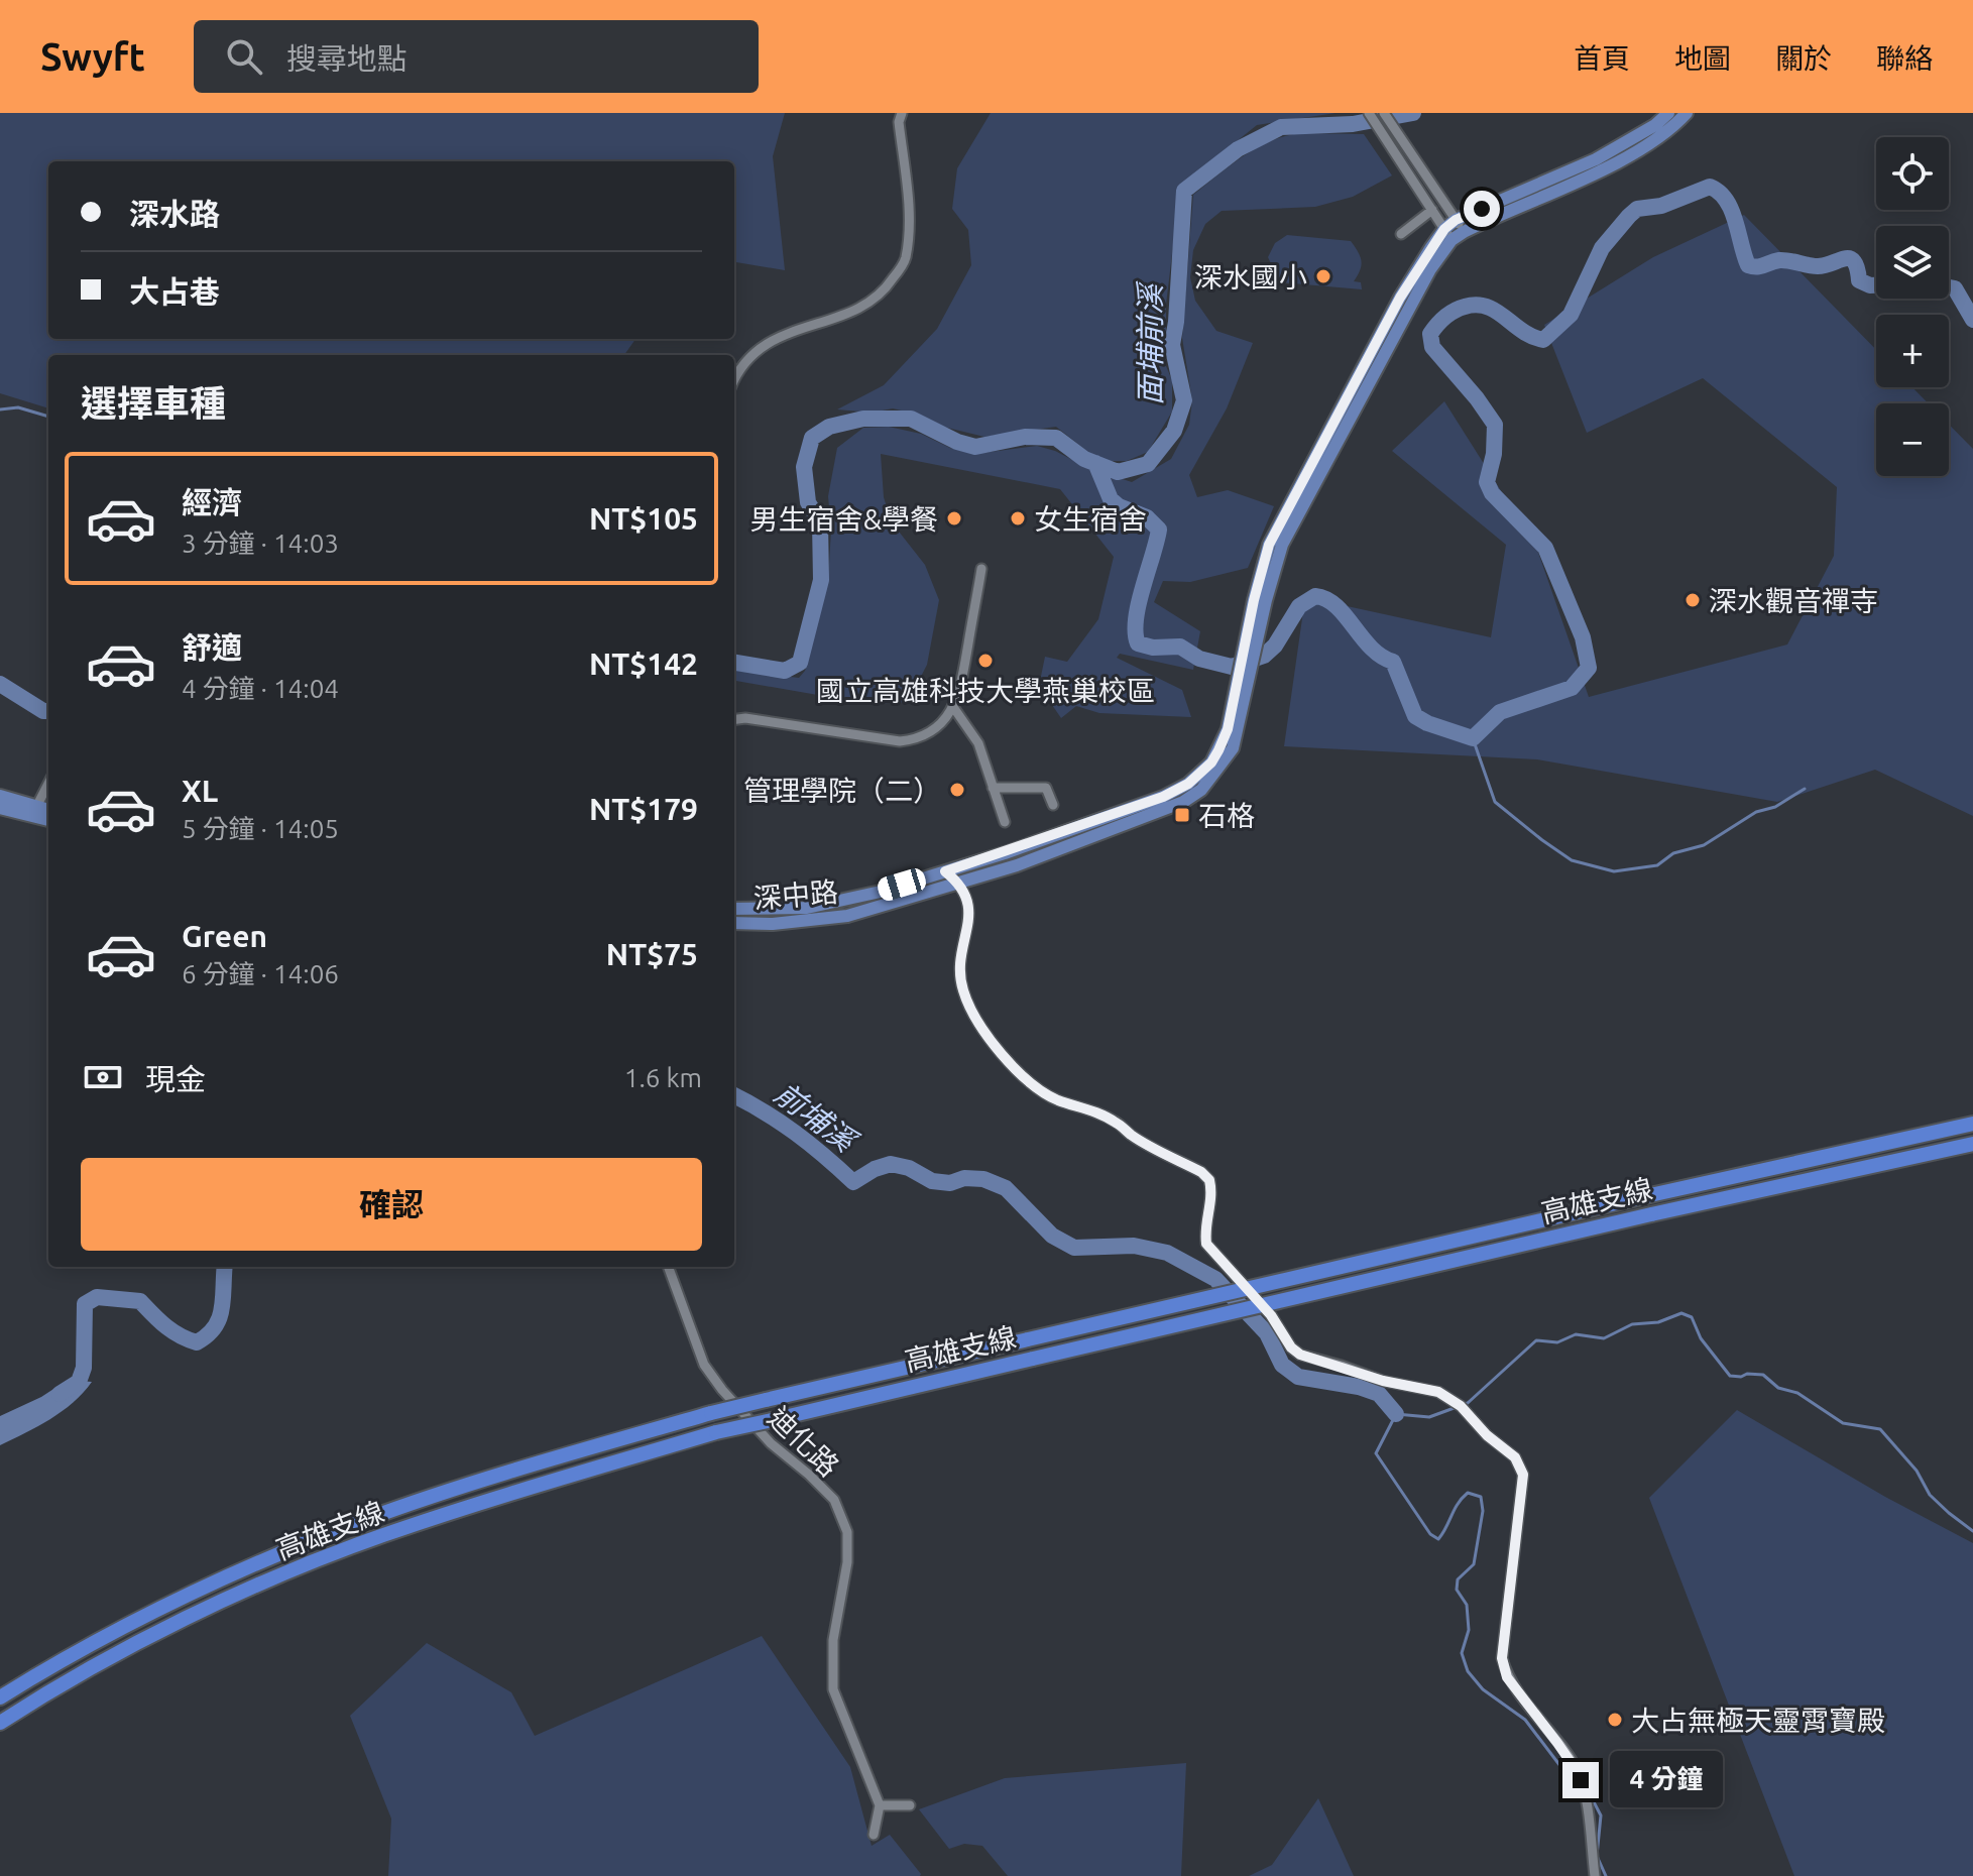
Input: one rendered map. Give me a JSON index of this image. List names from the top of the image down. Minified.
{"streets":{"highway":["高雄支線"],"main road":["深中路"],"street":["迪化路"]},"water":["面埔前溪","前埔溪"],"places":{"other":["深水國小","男生宿舍&學餐","女生宿舍","深水觀音禪寺","國立高雄科技大學燕巢校區","管理學院（二）","大占無極天靈霄寶殿"],"transit":["石格"]},"page":{"header":"Swyft","search":"搜尋地點","nav":["首頁","地圖","關於","聯絡"],"map_buttons":["+","−"],"banner":["深水路","大占巷"],"heading":"選擇車種","list":[{"name":"經濟","note":"3 分鐘 · 14:03","value":"NT$105"},{"name":"舒適","note":"4 分鐘 · 14:04","value":"NT$142"},{"name":"XL","note":"5 分鐘 · 14:05","value":"NT$179"},{"name":"Green","note":"6 分鐘 · 14:06","value":"NT$75"}],"pay":["現金","1.6 km"],"buttons":"確認","bubble":"4 分鐘"}}
